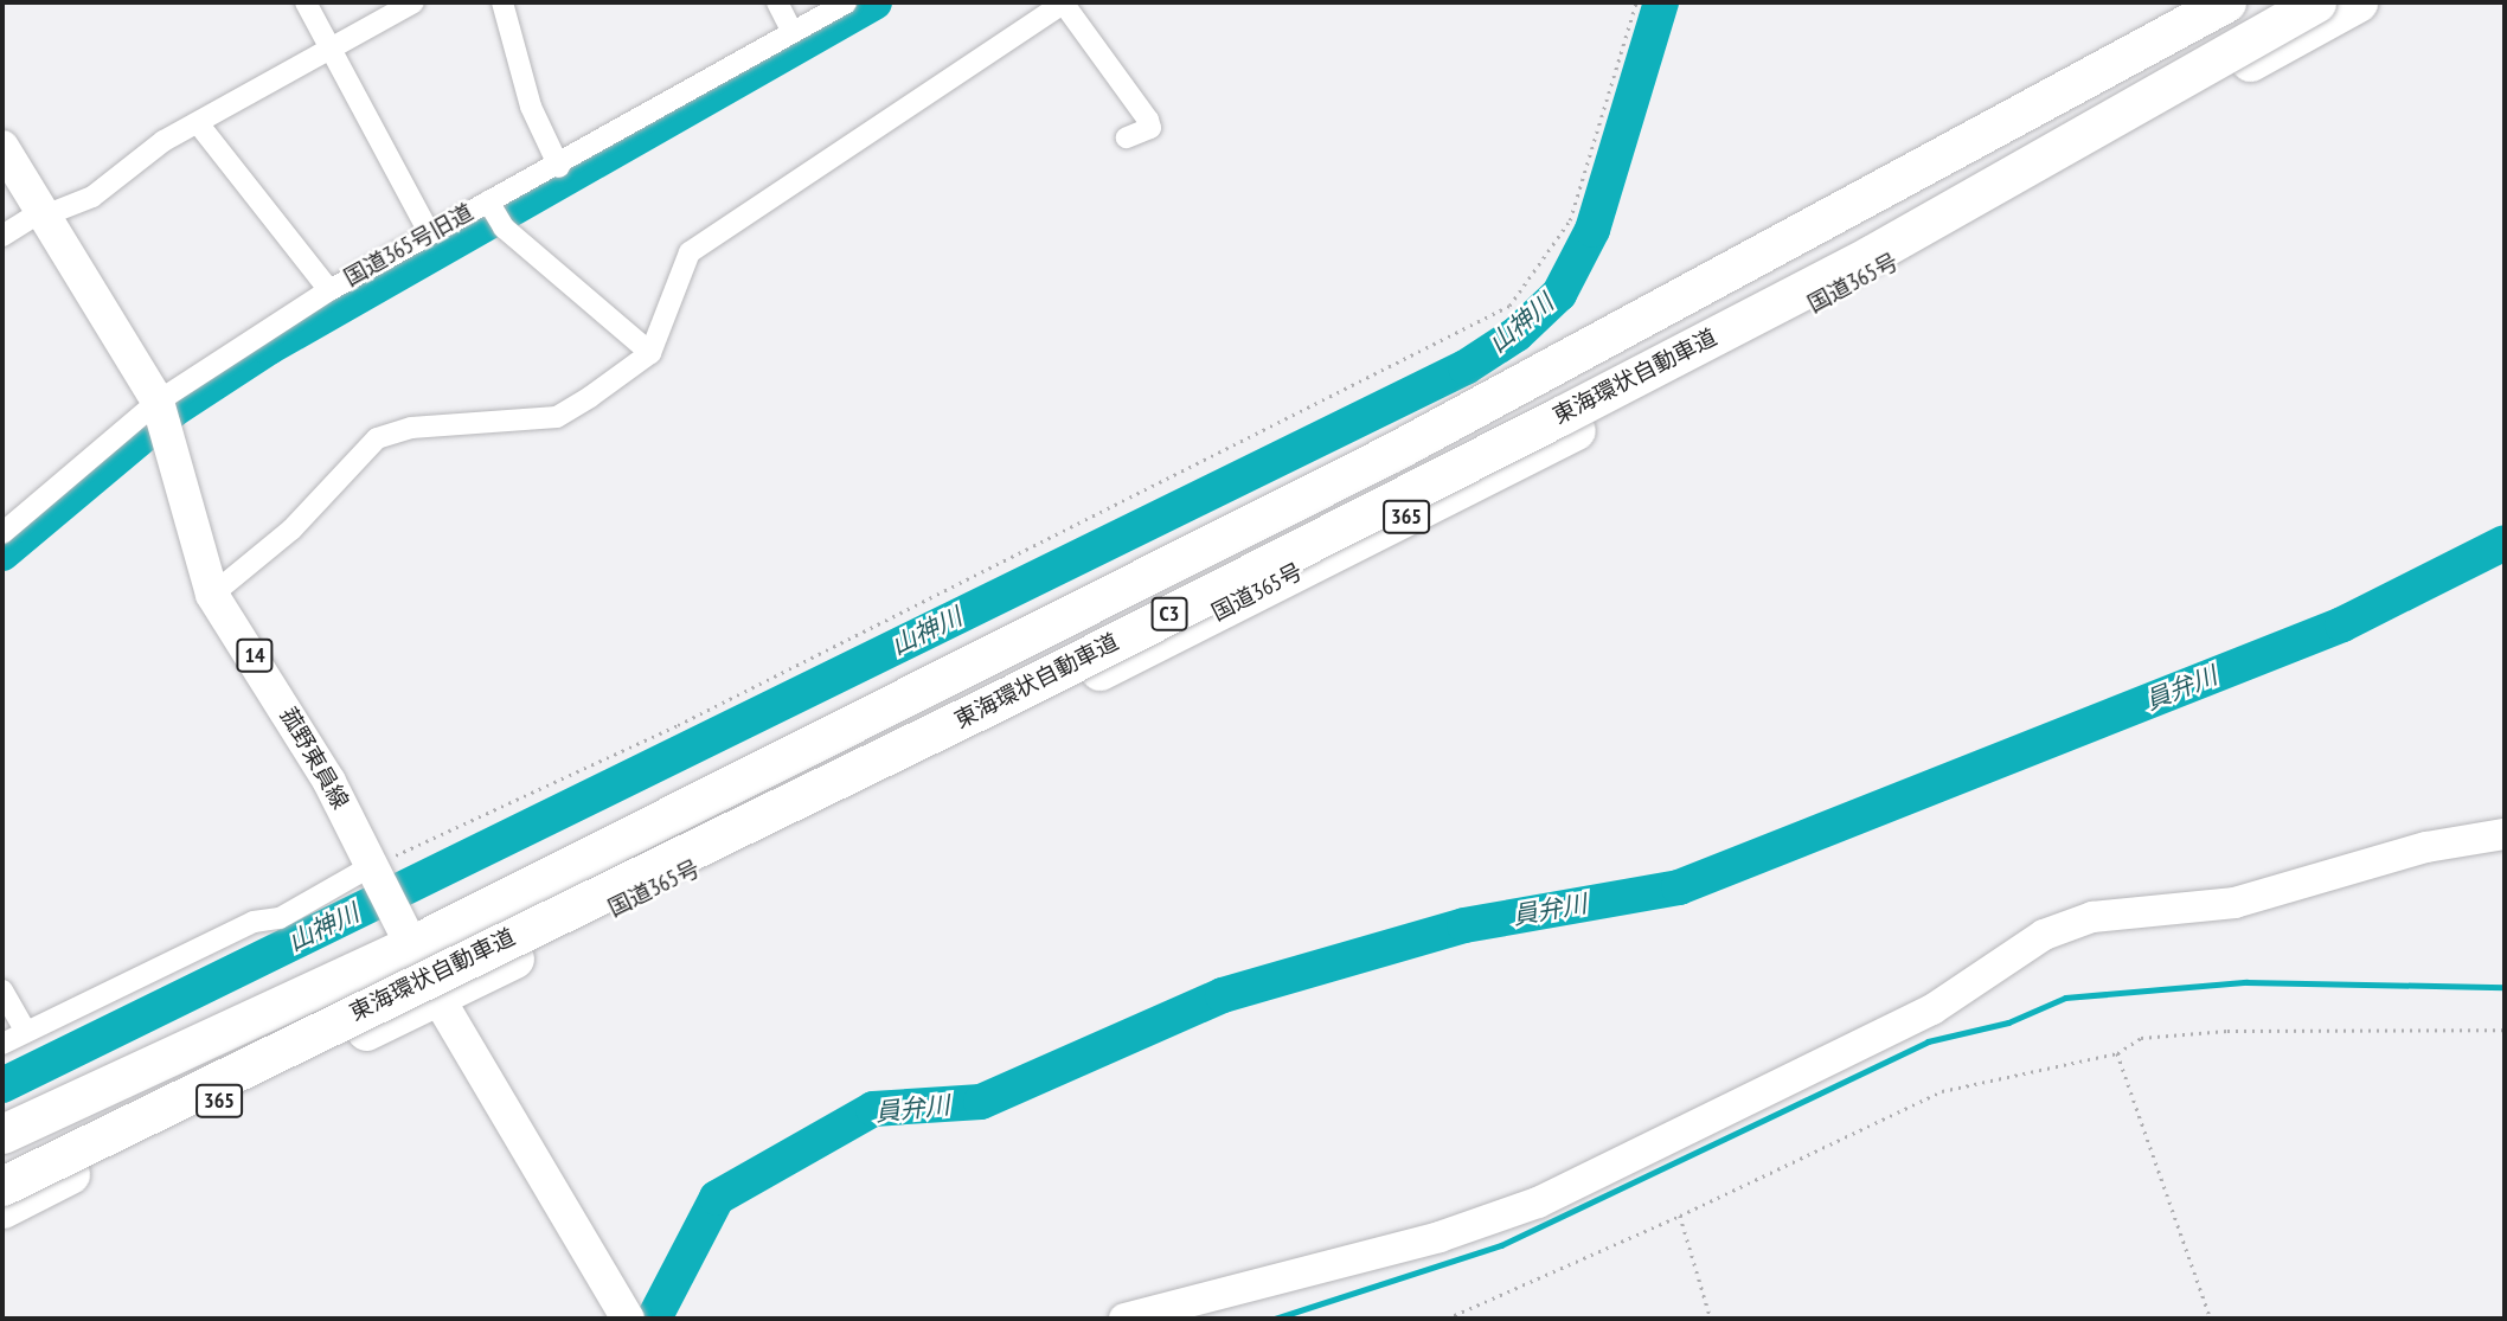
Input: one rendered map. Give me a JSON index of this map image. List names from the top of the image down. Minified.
{"streets":{"highway":["国道365号","東海環状自動車道","365","C3"],"main road":["14","菰野東員線"],"street":["国道365号旧道"]},"crossings":[["国道365号旧道","菰野東員線"],["国道365号","菰野東員線"],["365","菰野東員線"]],"water":["山神川","員弁川"]}
